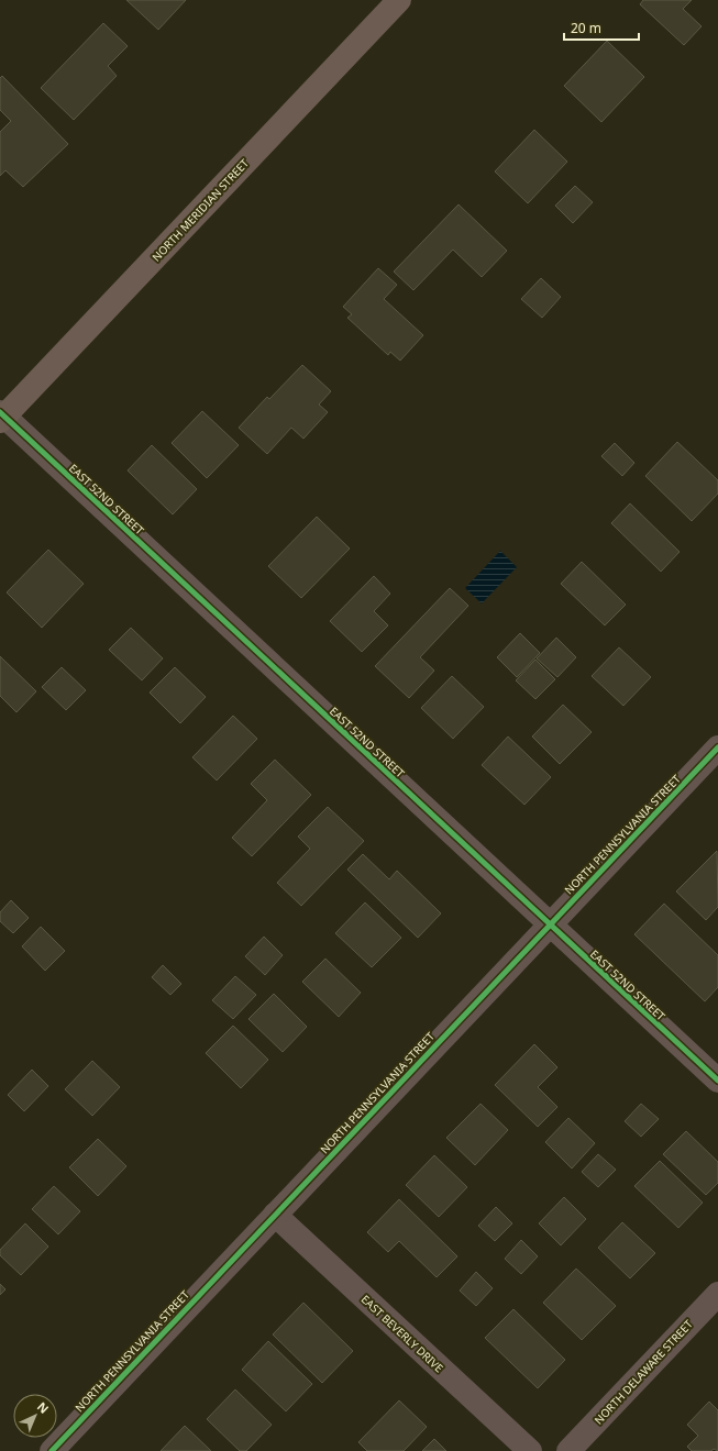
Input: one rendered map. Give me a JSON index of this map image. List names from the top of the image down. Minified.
{"streets":{"main road":["NORTH MERIDIAN STREET"],"street":["EAST 52ND STREET","NORTH PENNSYLVANIA STREET","EAST BEVERLY DRIVE","NORTH DELAWARE STREET"]},"crossings":[["NORTH MERIDIAN STREET","EAST 52ND STREET"],["EAST 52ND STREET","NORTH PENNSYLVANIA STREET"],["NORTH PENNSYLVANIA STREET","EAST BEVERLY DRIVE"]],"scale_bar":"20 m","north":"top right"}
